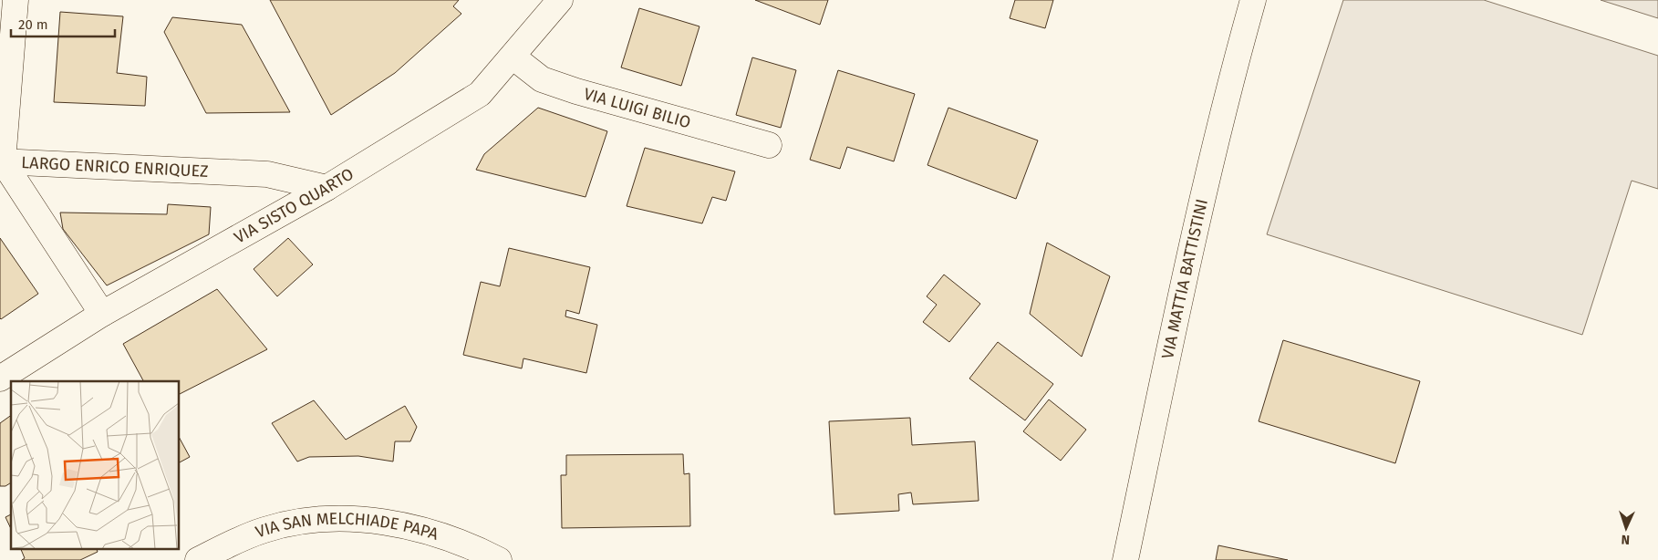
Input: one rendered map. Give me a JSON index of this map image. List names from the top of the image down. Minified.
{"streets":{"street":["VIA LUIGI BILIO","LARGO ENRICO ENRIQUEZ","VIA SISTO QUARTO","VIA MATTIA BATTISTINI","VIA SAN MELCHIADE PAPA"]},"crossings":[["VIA LUIGI BILIO","VIA SISTO QUARTO"],["LARGO ENRICO ENRIQUEZ","VIA SISTO QUARTO"]],"scale_bar":"20 m","north":"bottom"}
